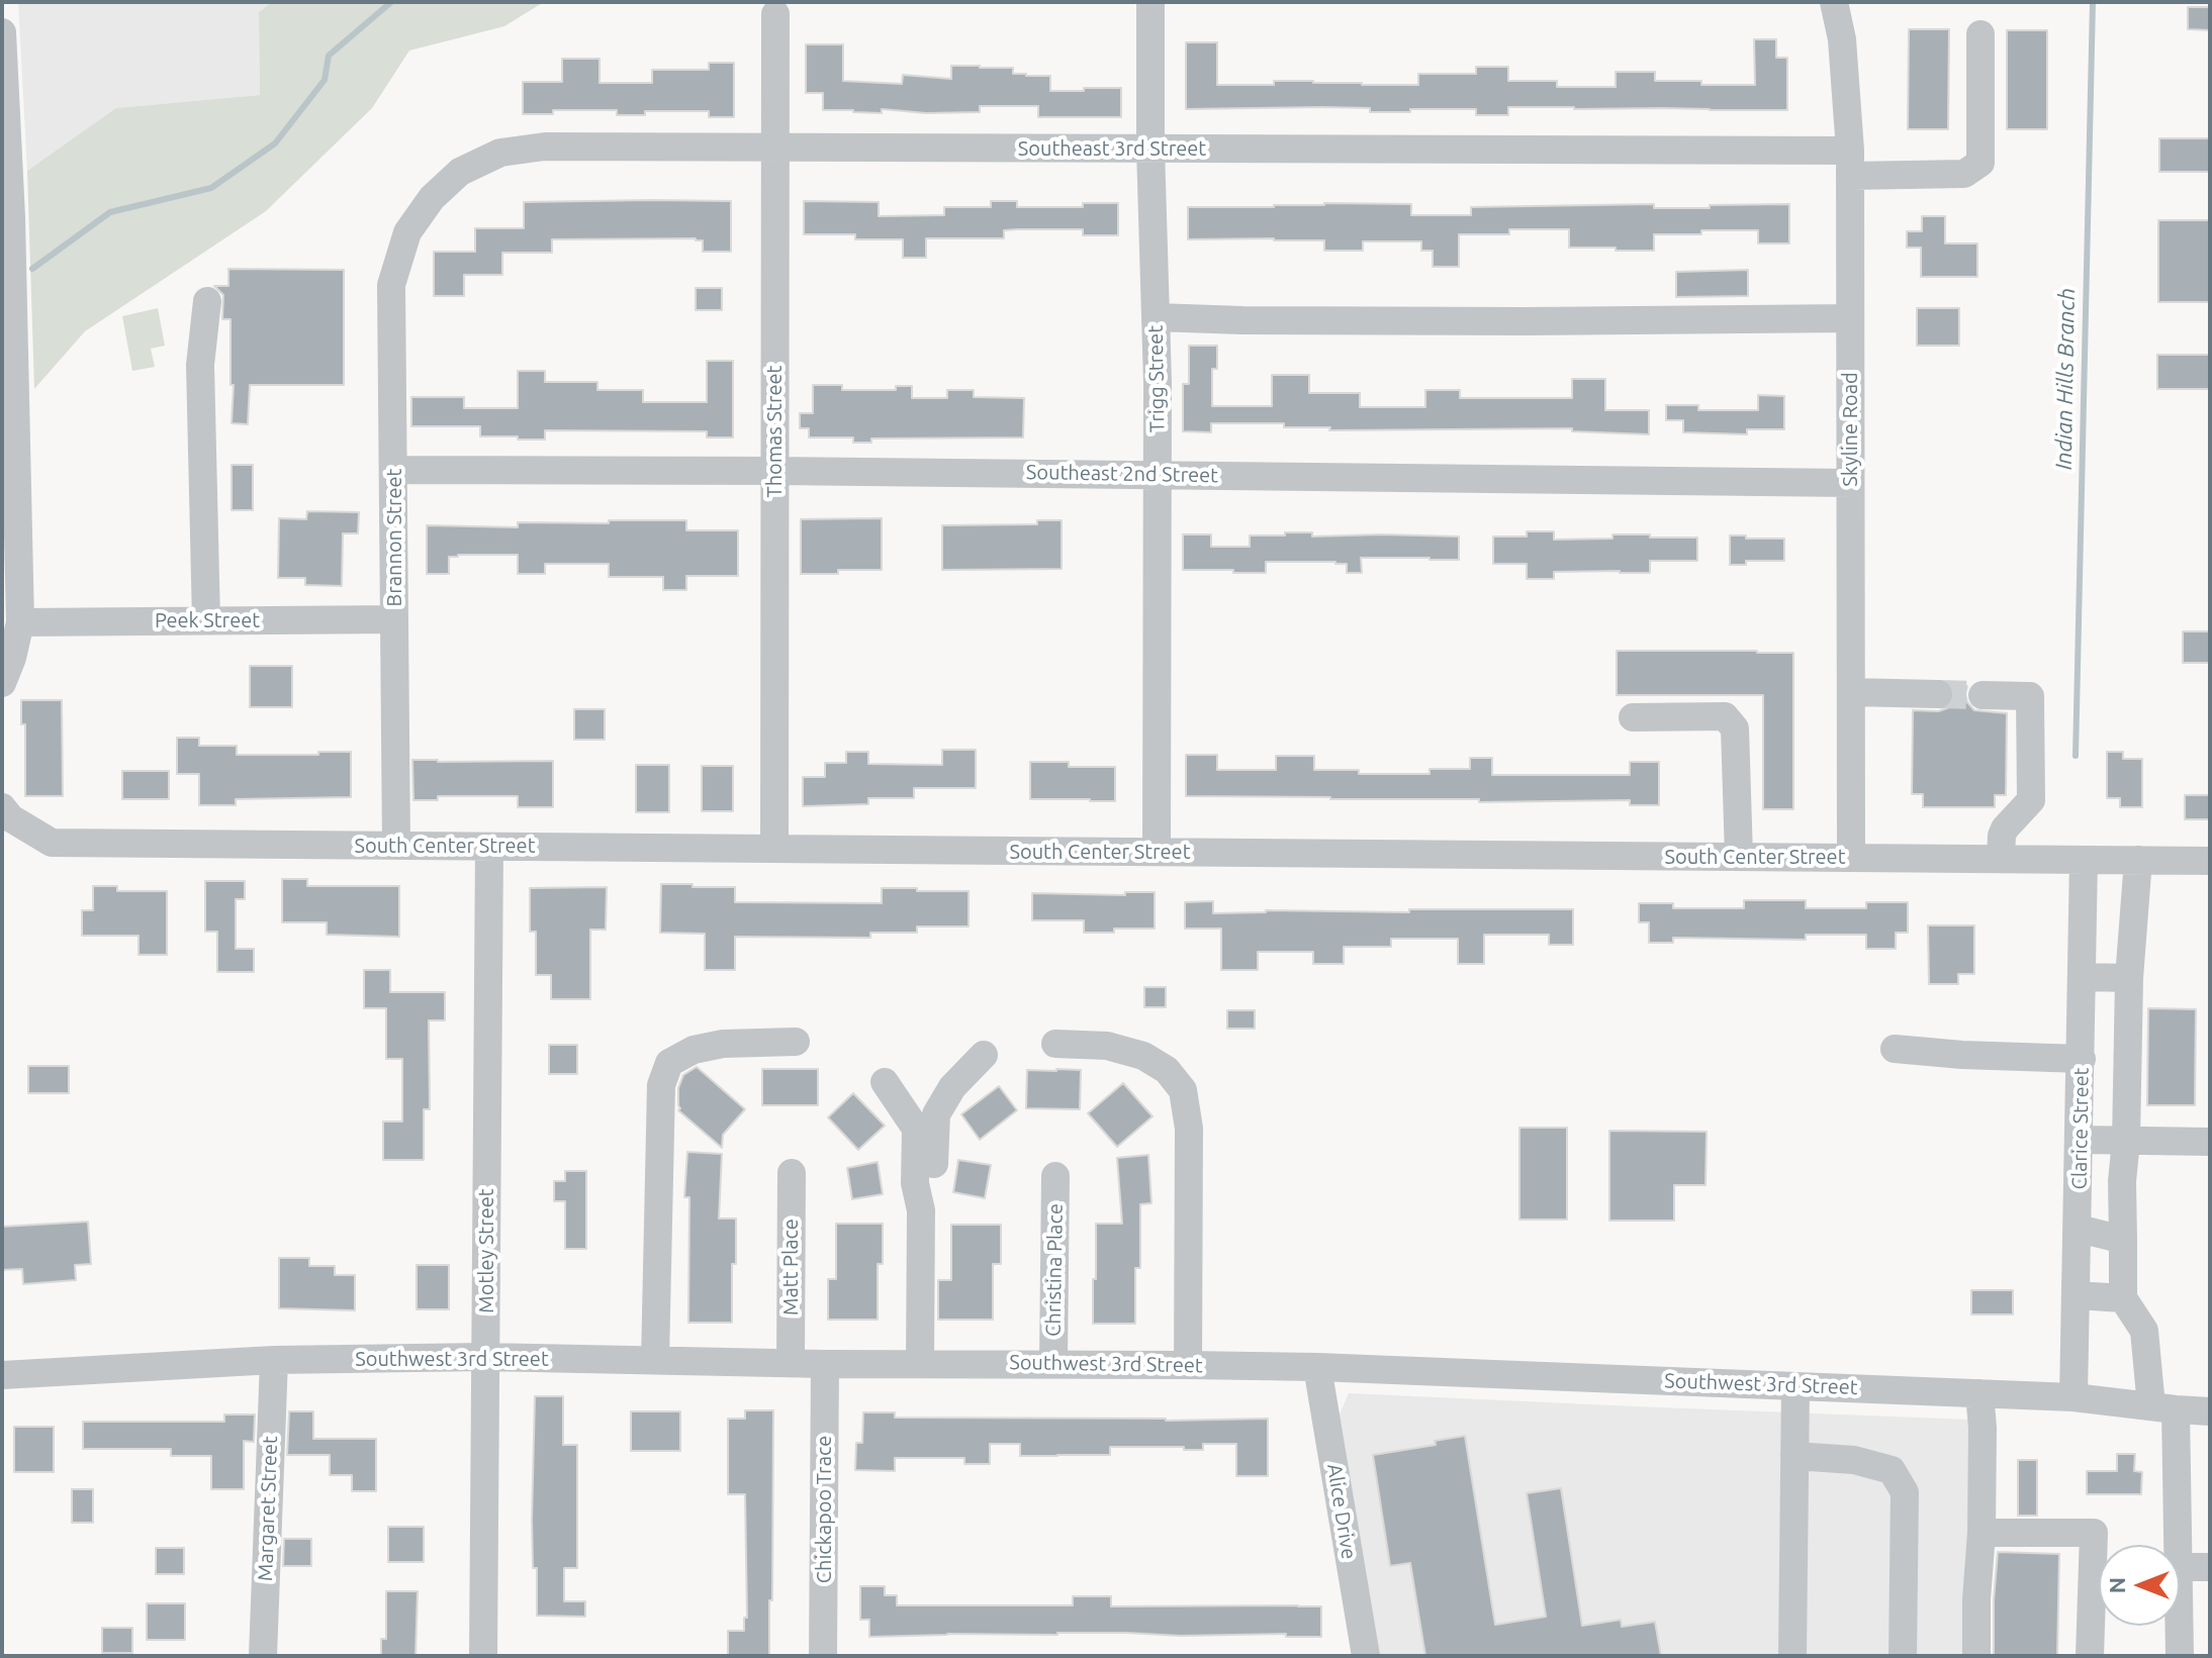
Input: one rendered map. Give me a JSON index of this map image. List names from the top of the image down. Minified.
{"streets":{"street":["Southeast 3rd Street","Trigg Street","Skyline Road","Thomas Street","Southeast 2nd Street","Brannon Street","Peek Street","South Center Street","Clarice Street","Motley Street","Matt Place","Christina Place","Southwest 3rd Street","Margaret Street","Chickapoo Trace","Alice Drive"]},"crossings":[["Southeast 3rd Street","Trigg Street"],["Southeast 3rd Street","Skyline Road"],["Southeast 3rd Street","Thomas Street"],["Southeast 3rd Street","Brannon Street"],["Trigg Street","Southeast 2nd Street"],["Trigg Street","South Center Street"],["Skyline Road","Southeast 2nd Street"],["Skyline Road","South Center Street"],["Thomas Street","Southeast 2nd Street"],["Thomas Street","South Center Street"],["Southeast 2nd Street","Brannon Street"],["Brannon Street","Peek Street"],["Brannon Street","South Center Street"],["South Center Street","Clarice Street"],["South Center Street","Motley Street"],["Clarice Street","Southwest 3rd Street"],["Motley Street","Southwest 3rd Street"],["Matt Place","Southwest 3rd Street"],["Christina Place","Southwest 3rd Street"],["Southwest 3rd Street","Margaret Street"],["Southwest 3rd Street","Chickapoo Trace"],["Southwest 3rd Street","Alice Drive"]],"water":["Indian Hills Branch"],"north":"left"}
